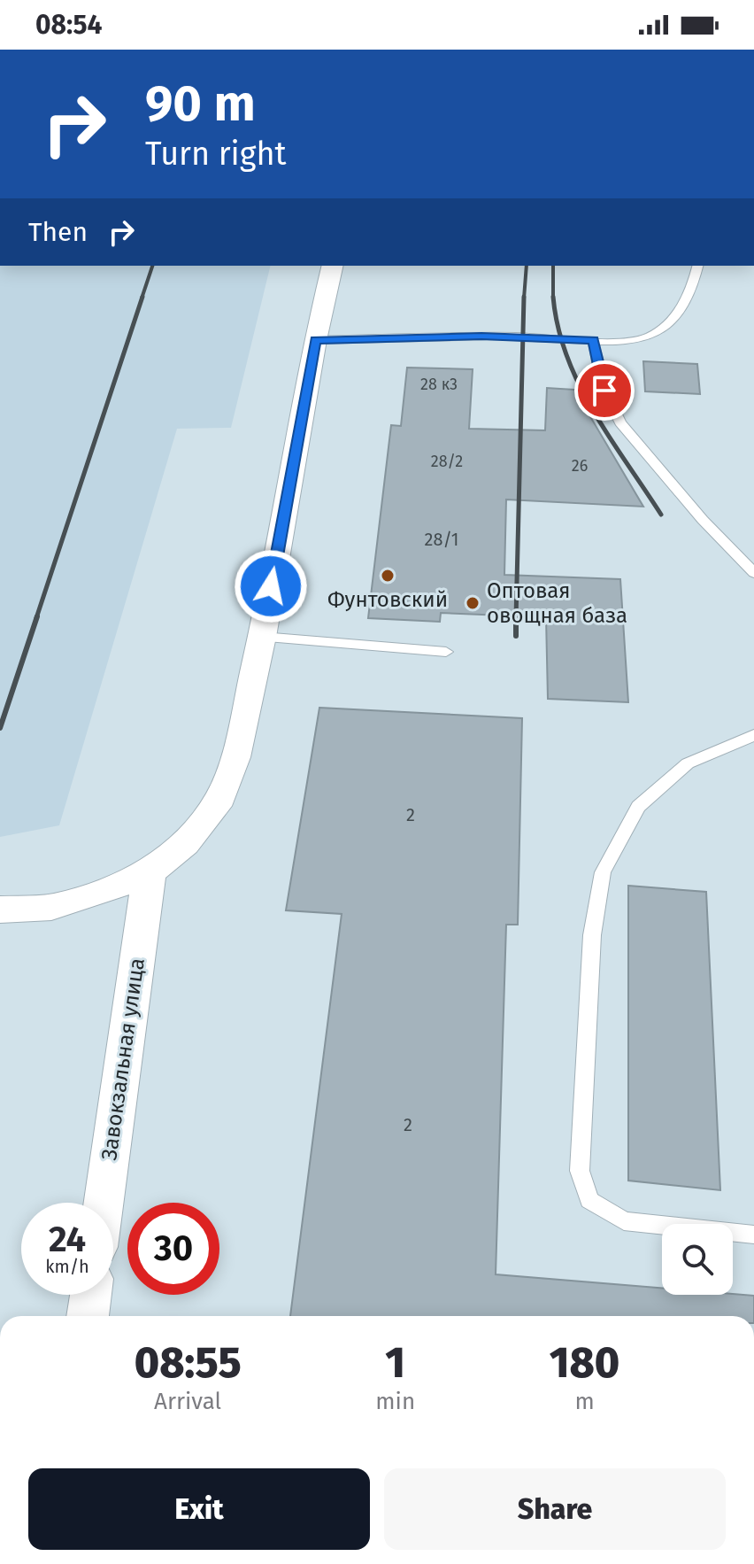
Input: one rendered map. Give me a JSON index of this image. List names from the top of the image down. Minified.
{"streets":{"street":["Завокзальная улица"]},"places":["Фунтовский","Оптовая овощная база"],"house_numbers":["28 к3","28/2","26","28/1","2","2"],"page":{"status":"08:54","turn":["90 m","Turn right"],"then":"Then","speed":"24 km/h","limit":"30","eta":["08:55","Arrival","1","min","180","m"],"buttons":["Exit","Share"]}}
